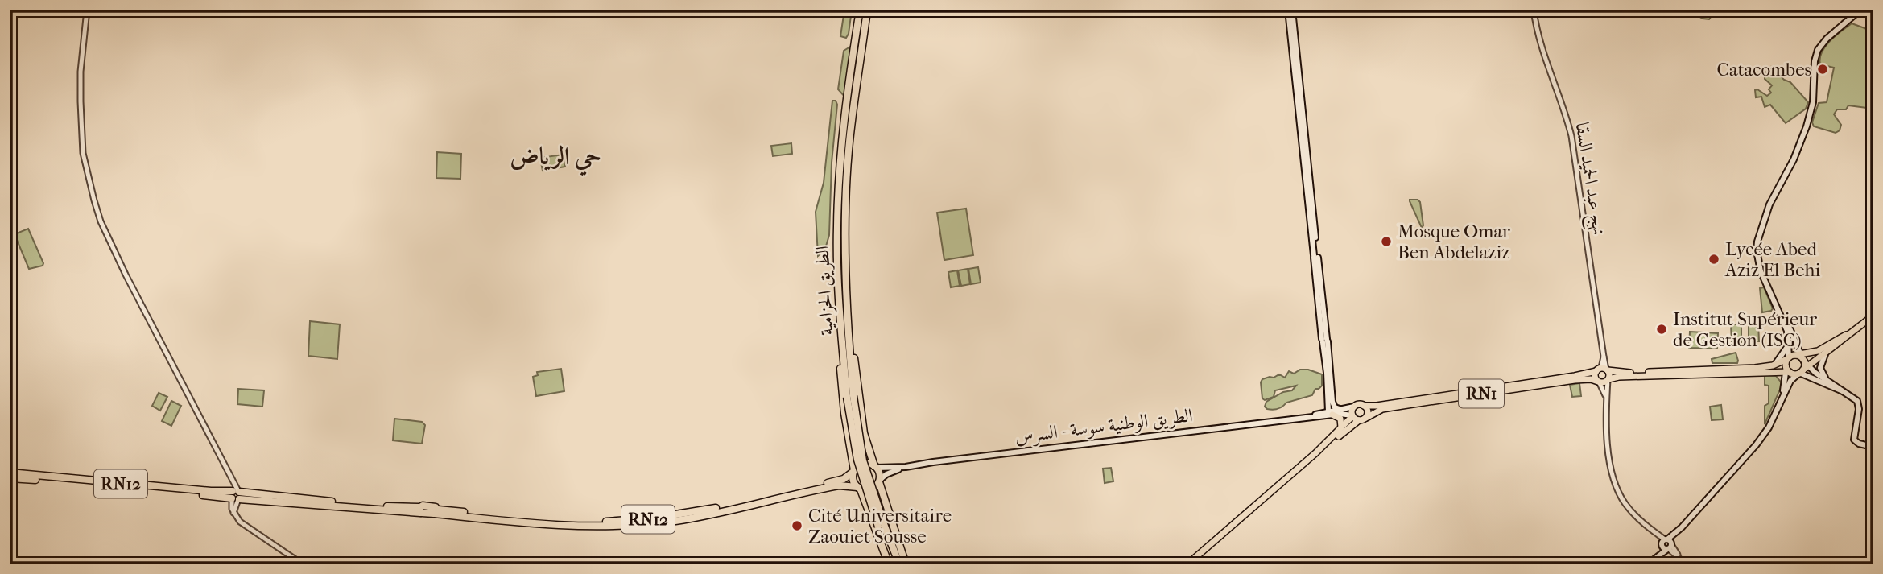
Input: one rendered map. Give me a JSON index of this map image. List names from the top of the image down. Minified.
{"streets":{"highway":["الطريق الحزامية","RN12"],"main road":["RN1","الطريق الوطنية سوسة - السرس"],"street":["نهج عبد الحميد السقا"]},"crossings":[["نهج عبد الحميد السقا","RN1"],["RN1","الطريق الوطنية سوسة - السرس"],["الطريق الوطنية سوسة - السرس","RN12"]],"districts":["حي الرياض"],"places":["Catacombes","Mosque Omar Ben Abdelaziz","Lycée Abed Aziz El Behi","Institut Supérieur de Gestion (ISG)","Cité Universitaire Zaouiet Sousse"]}
